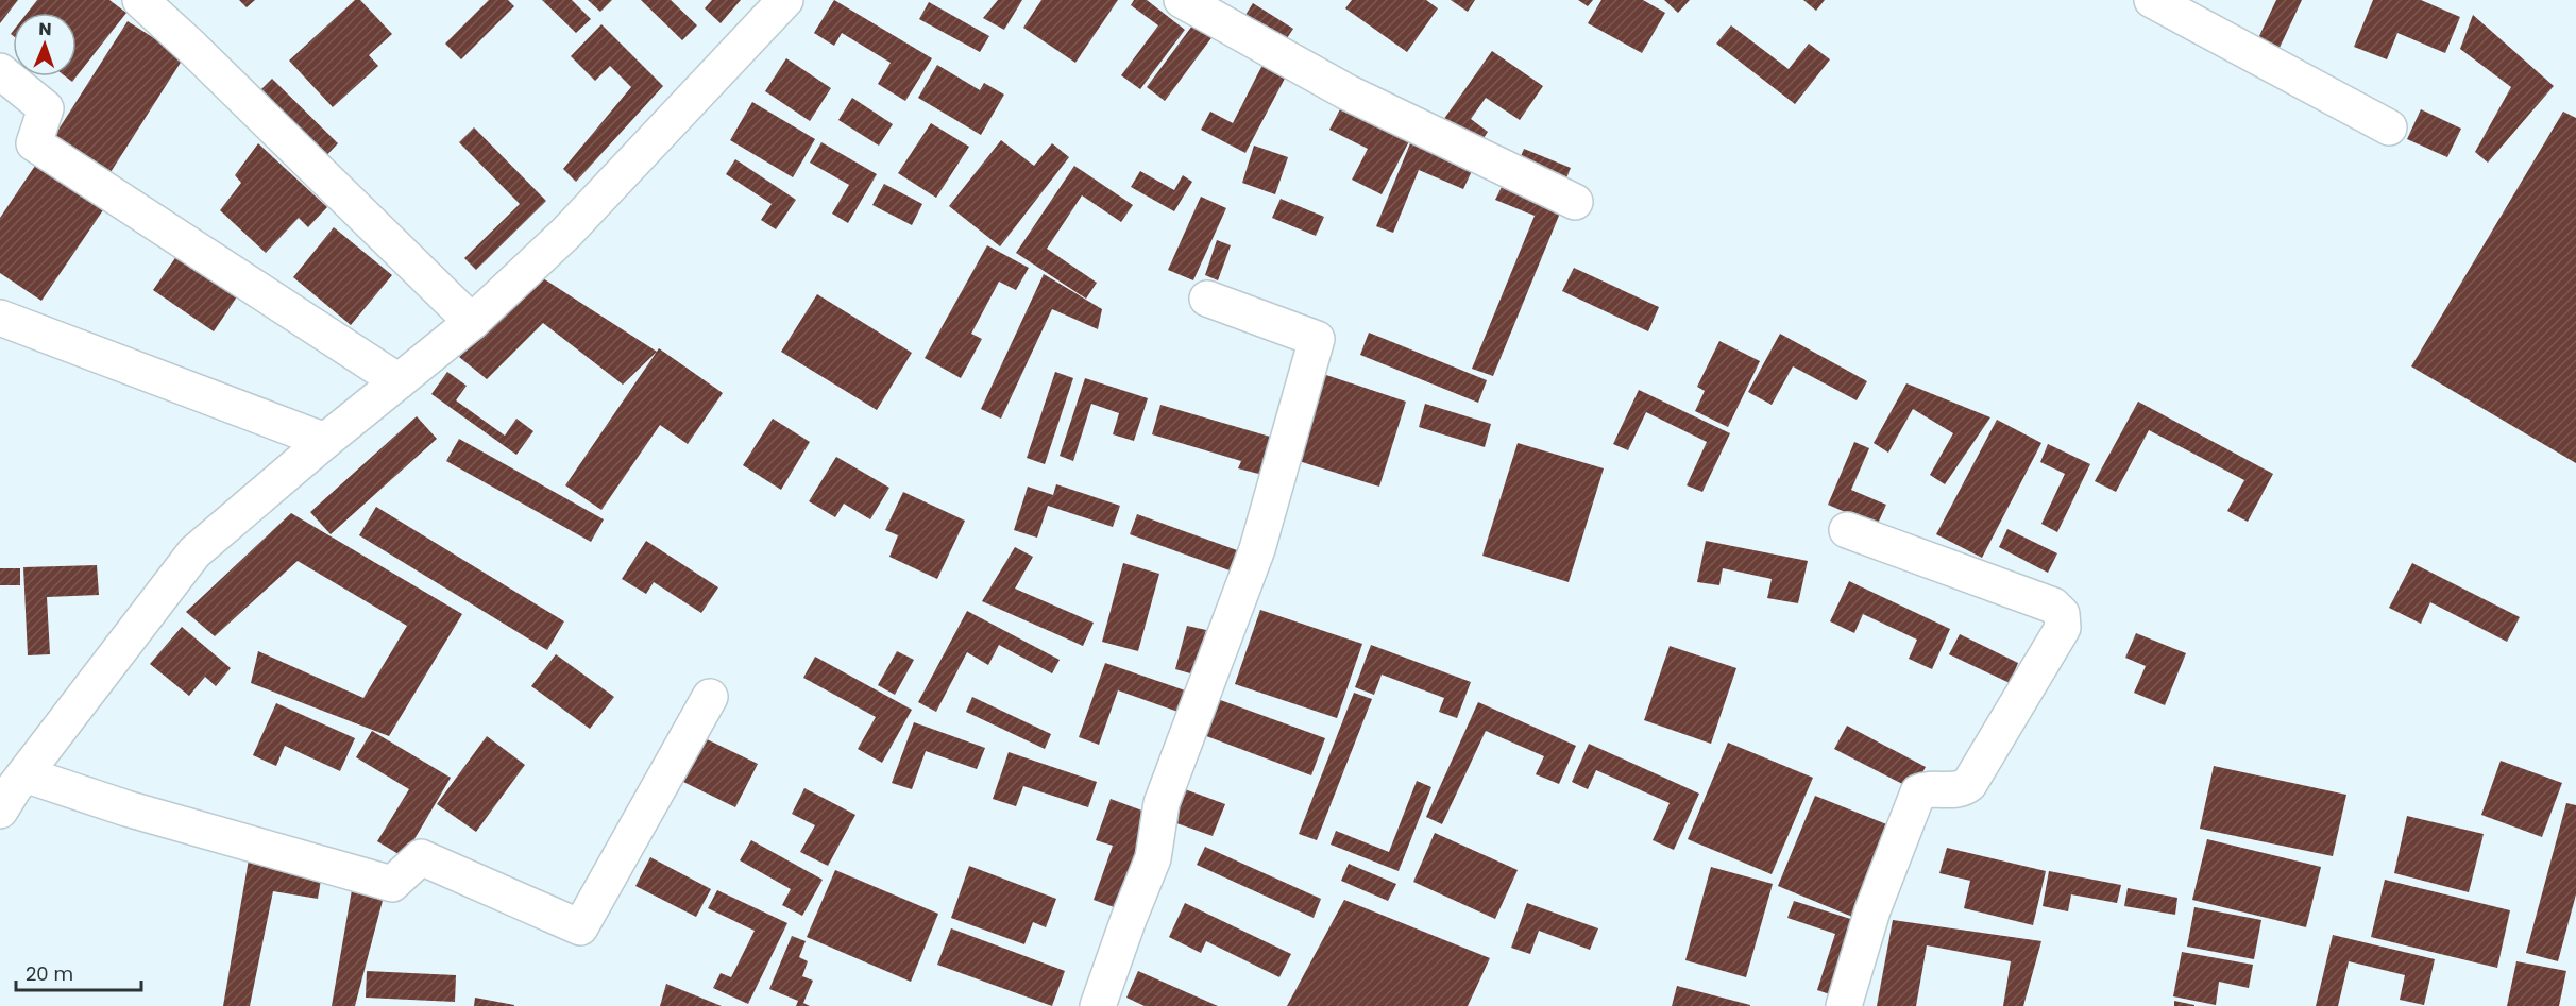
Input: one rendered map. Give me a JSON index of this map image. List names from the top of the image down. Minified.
{"scale_bar":"20 m","north":"top"}
